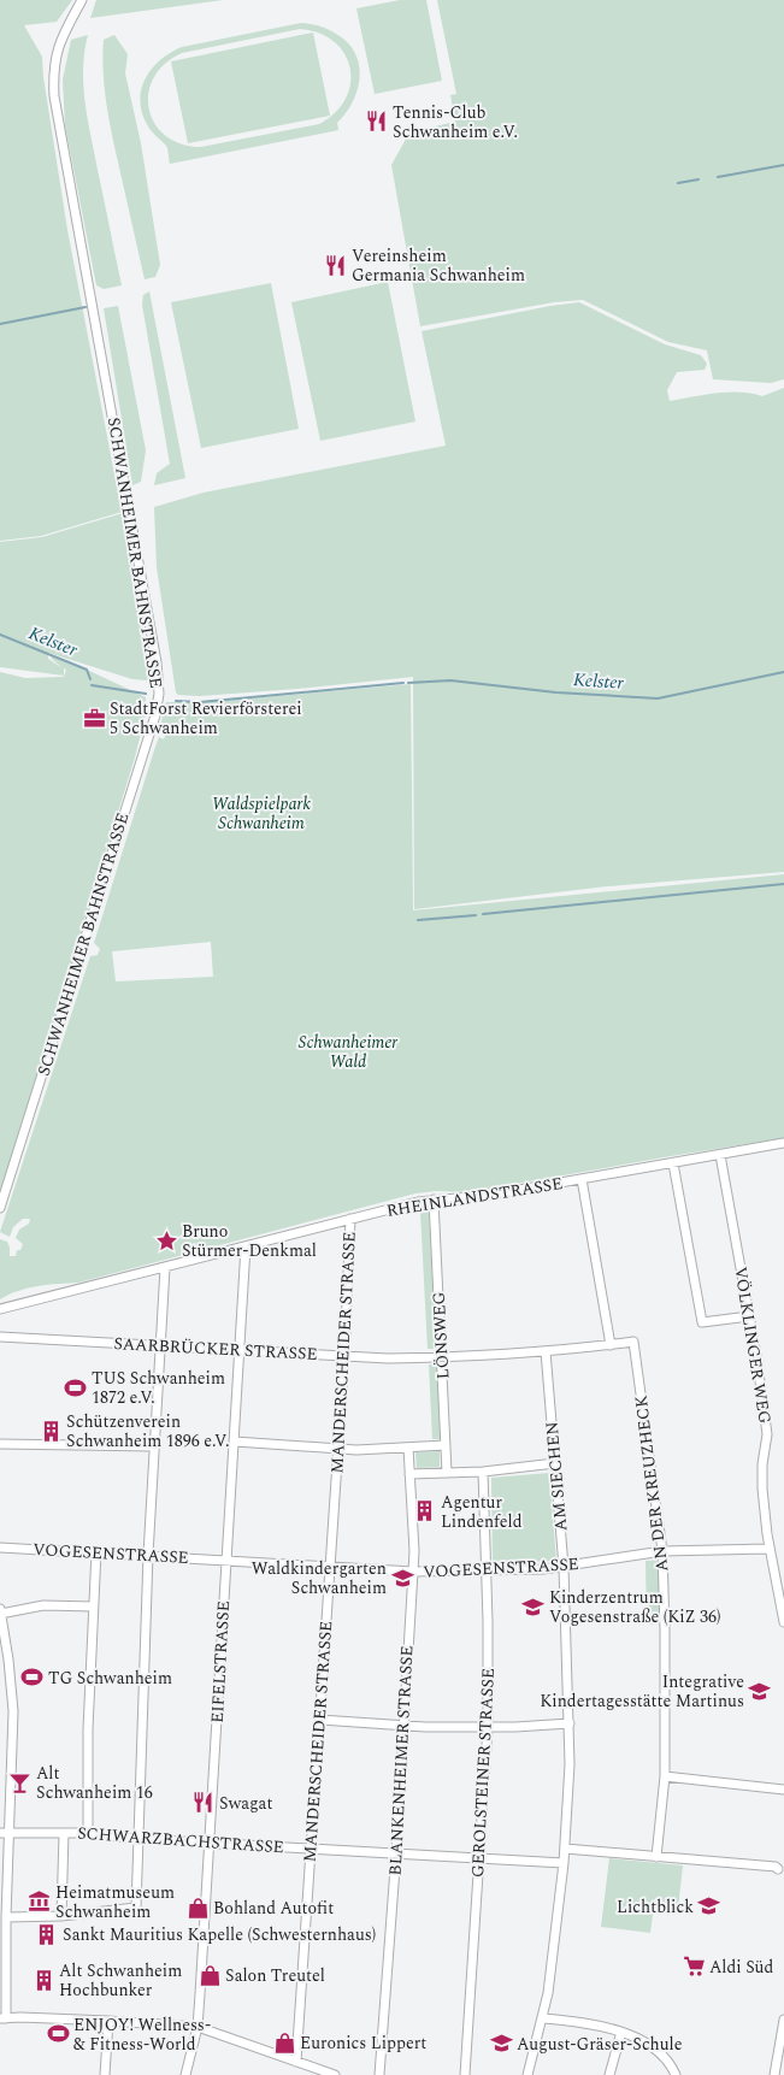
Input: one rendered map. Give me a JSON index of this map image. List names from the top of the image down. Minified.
{"streets":{"street":["SCHWANHEIMER BAHNSTRASSE","RHEINLANDSTRASSE","LÖNSWEG","VÖLKLINGER WEG","SAARBRÜCKER STRASSE","MANDERSCHEIDER STRASSE","AM SIECHEN","AN DER KREUZHECK","VOGESENSTRASSE","EIFELSTRASSE","BLANKENHEIMER STRASSE","GEROLSTEINER STRASSE","SCHWARZBACHSTRASSE"]},"crossings":[["RHEINLANDSTRASSE","LÖNSWEG"],["RHEINLANDSTRASSE","VÖLKLINGER WEG"],["RHEINLANDSTRASSE","MANDERSCHEIDER STRASSE"],["RHEINLANDSTRASSE","EIFELSTRASSE"],["LÖNSWEG","SAARBRÜCKER STRASSE"],["VÖLKLINGER WEG","VOGESENSTRASSE"],["SAARBRÜCKER STRASSE","MANDERSCHEIDER STRASSE"],["SAARBRÜCKER STRASSE","AM SIECHEN"],["SAARBRÜCKER STRASSE","AN DER KREUZHECK"],["SAARBRÜCKER STRASSE","EIFELSTRASSE"],["MANDERSCHEIDER STRASSE","VOGESENSTRASSE"],["MANDERSCHEIDER STRASSE","SCHWARZBACHSTRASSE"],["AM SIECHEN","VOGESENSTRASSE"],["AM SIECHEN","SCHWARZBACHSTRASSE"],["AN DER KREUZHECK","VOGESENSTRASSE"],["VOGESENSTRASSE","EIFELSTRASSE"],["VOGESENSTRASSE","BLANKENHEIMER STRASSE"],["VOGESENSTRASSE","GEROLSTEINER STRASSE"],["EIFELSTRASSE","SCHWARZBACHSTRASSE"],["BLANKENHEIMER STRASSE","SCHWARZBACHSTRASSE"],["GEROLSTEINER STRASSE","SCHWARZBACHSTRASSE"]],"water":["Kelster"],"parks":["Waldspielpark Schwanheim","Schwanheimer Wald"],"places":{"restaurant":["Tennis-Club Schwanheim e.V.","Vereinsheim Germania Schwanheim","Swagat"],"office":["StadtForst Revierförsterei 5 Schwanheim"],"place":["Bruno Stürmer-Denkmal"],"sports":["TUS Schwanheim 1872 e.V.","TG Schwanheim","ENJOY! Wellness- & Fitness-World"],"building":["Schützenverein Schwanheim 1896 e.V.","Agentur Lindenfeld","Sankt Mauritius Kapelle (Schwesternhaus)","Alt Schwanheim Hochbunker"],"school or university":["Waldkindergarten Schwanheim","Kinderzentrum Vogesenstraße (KiZ 36)","Integrative Kindertagesstätte Martinus","Lichtblick","August-Gräser-Schule"],"bar":["Alt Schwanheim 16"],"museum":["Heimatmuseum Schwanheim"],"shop":["Bohland Autofit","Salon Treutel","Euronics Lippert"],"supermarket":["Aldi Süd"]}}
